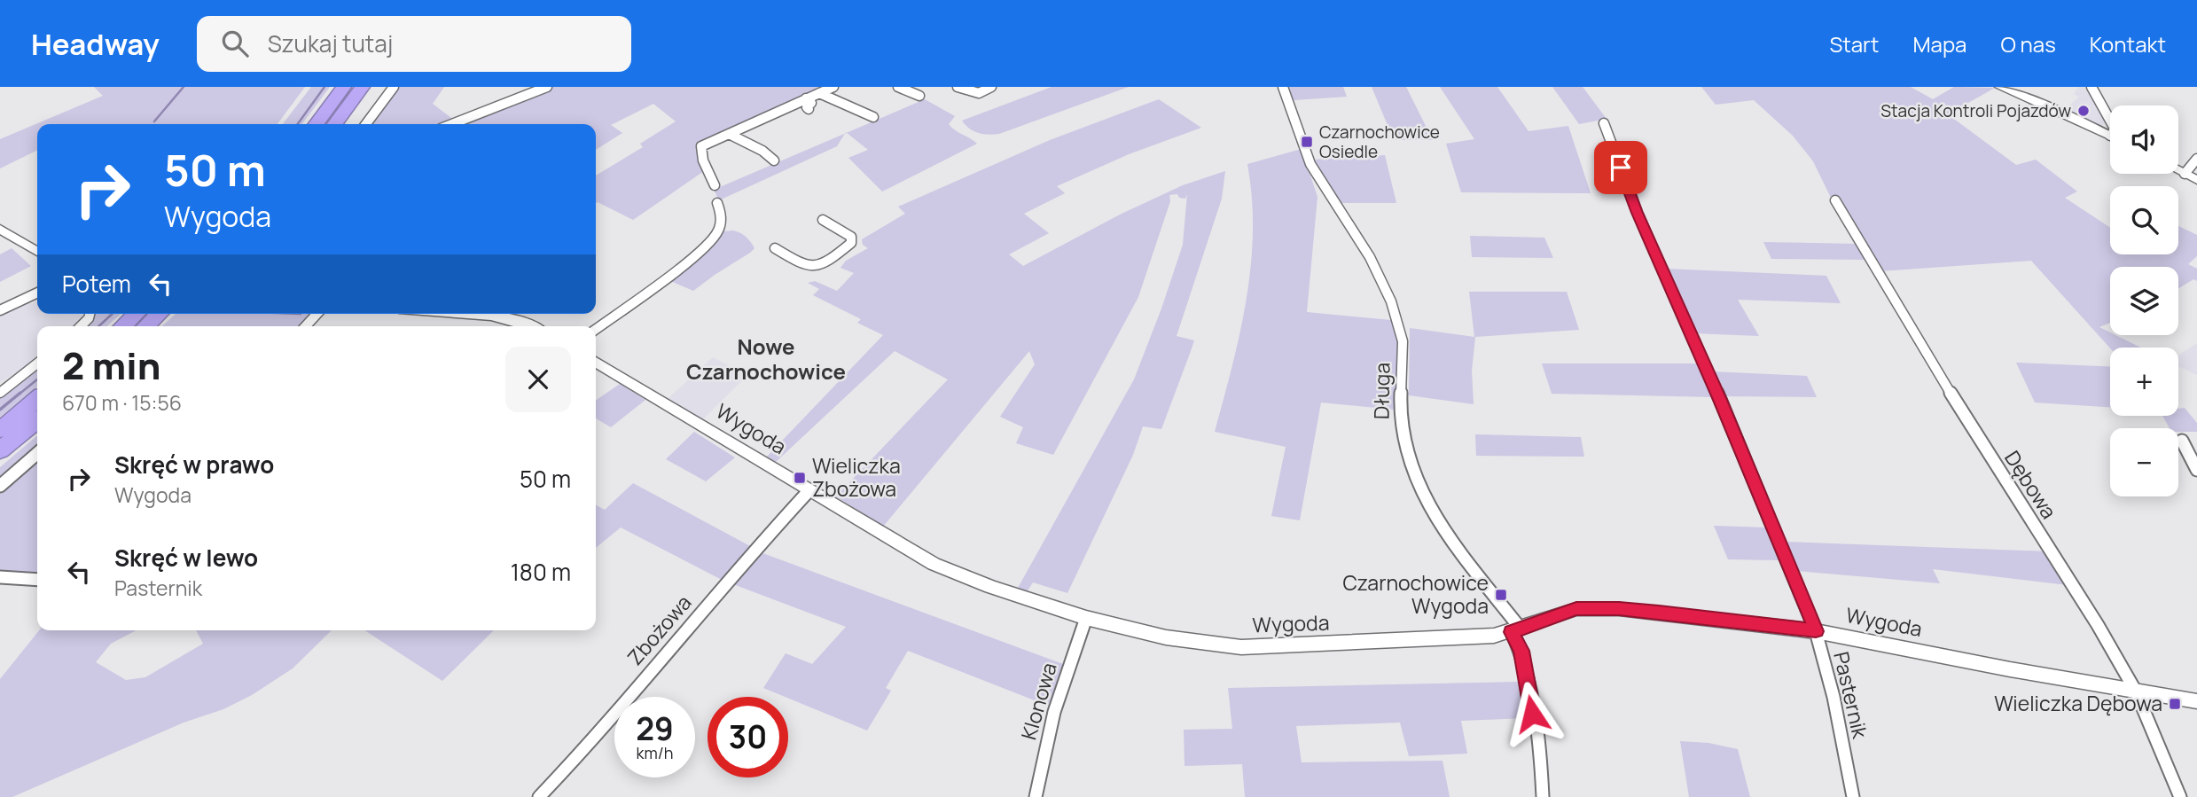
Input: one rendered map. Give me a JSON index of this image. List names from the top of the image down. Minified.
{"streets":{"street":["Długa","Wygoda","Dębowa","Zbożowa","Pasternik","Klonowa"]},"crossings":[["Długa","Wygoda"],["Wygoda","Dębowa"],["Wygoda","Zbożowa"],["Wygoda","Pasternik"],["Wygoda","Klonowa"]],"districts":["Nowe Czarnochowice"],"places":{"other":["Stacja Kontroli Pojazdów"],"transit":["Czarnochowice Osiedle","Wieliczka Zbożowa","Czarnochowice Wygoda","Wieliczka Dębowa"]},"page":{"header":"Headway","search":"Szukaj tutaj","nav":["Start","Mapa","O nas","Kontakt"],"map_buttons":["+","−"],"turn":["50 m","Wygoda"],"then":"Potem","heading":["2 min","670 m · 15:56"],"list":[{"name":"Skręć w prawo","note":"Wygoda","value":"50 m"},{"name":"Skręć w lewo","note":"Pasternik","value":"180 m"}],"speed":"29 km/h","limit":"30"}}
